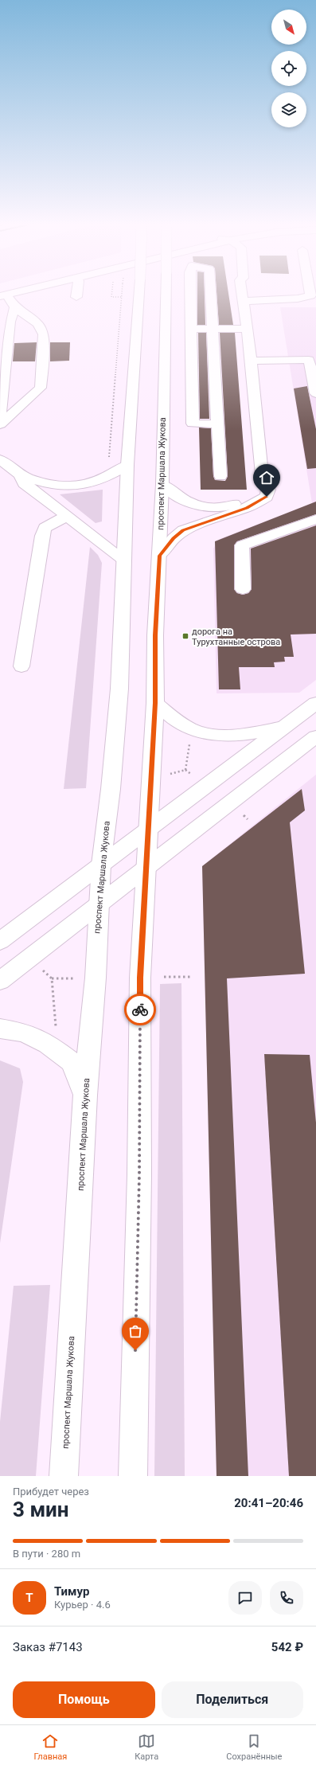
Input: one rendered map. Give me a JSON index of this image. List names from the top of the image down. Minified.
{"streets":{"main road":["проспект Маршала Жукова"]},"places":{"transit":["дорога на Турухтанные острова"]},"north":"bottom right","page":{"heading":["3 мин","Прибудет через","20:41–20:46"],"panel":["Тимур","Курьер · 4.6","Заказ #7143","542 ₽"],"bar":"В пути · 280 m","round":"Т","buttons":["Помощь","Поделиться"],"tabs":["Главная","Карта","Сохранённые"]}}
